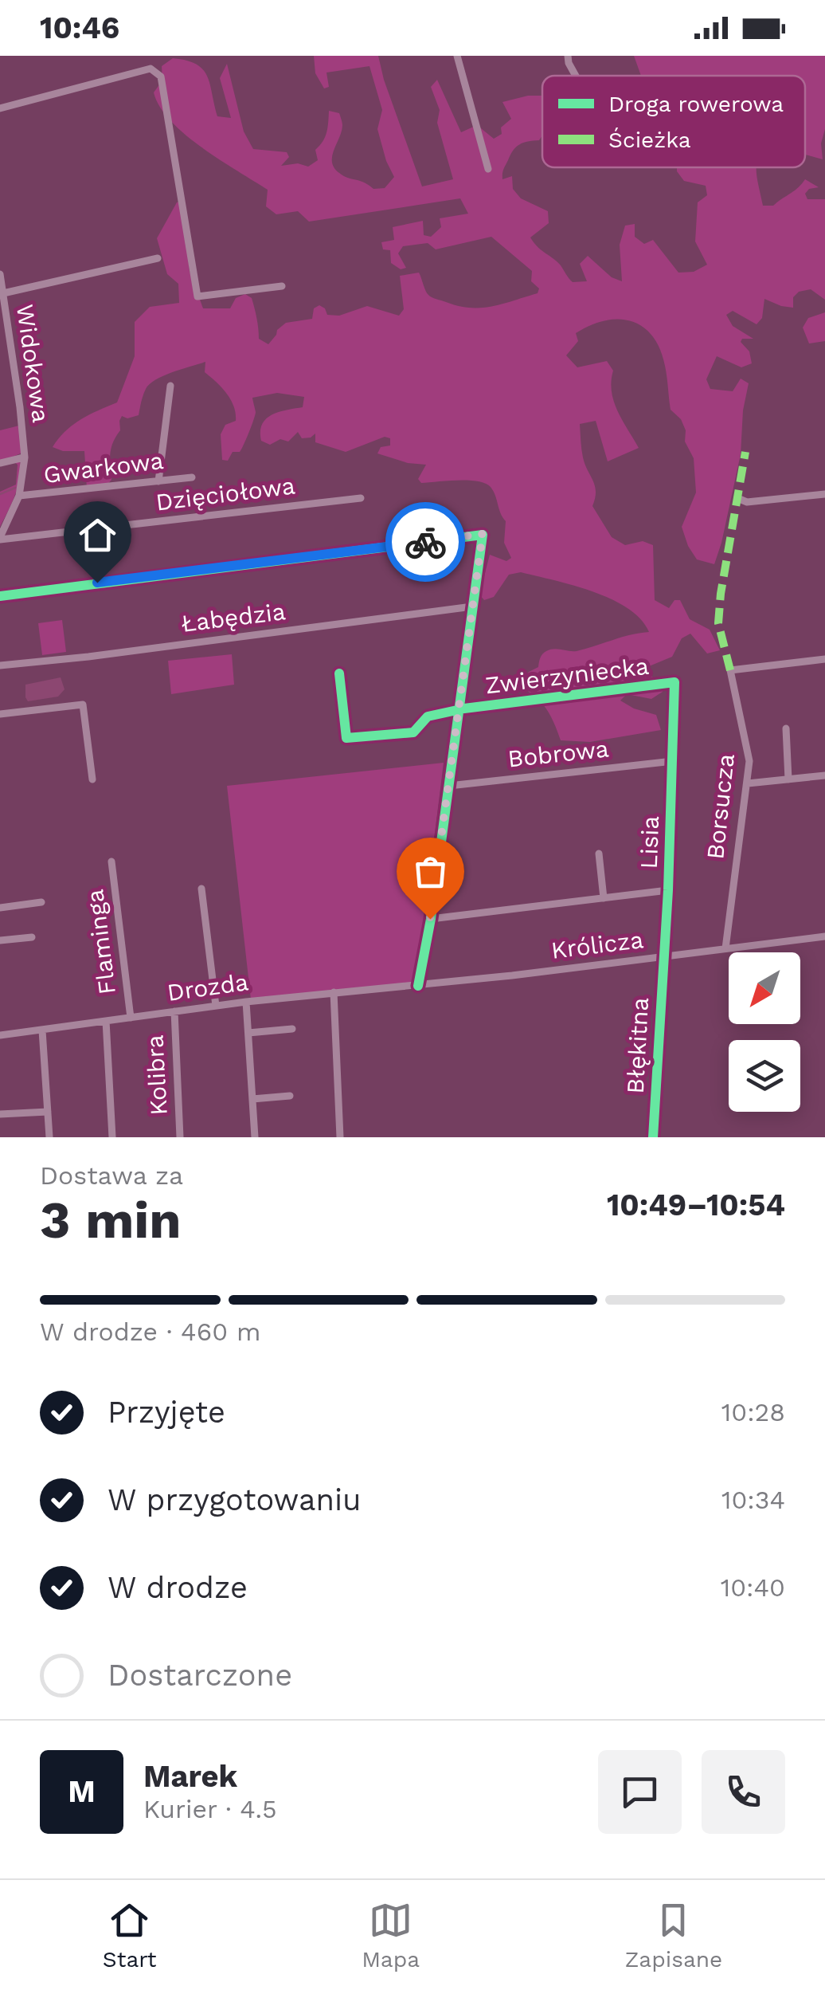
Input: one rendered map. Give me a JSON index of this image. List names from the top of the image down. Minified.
{"streets":{"street":["Widokowa","Gwarkowa","Dzięciołowa","Łabędzia","Zwierzyniecka","Bobrowa","Borsucza","Lisia","Flaminga","Królicza","Drozda","Błękitna","Kolibra"]},"crossings":[["Widokowa","Gwarkowa"],["Widokowa","Dzięciołowa"],["Zwierzyniecka","Lisia"],["Bobrowa","Lisia"],["Borsucza","Królicza"],["Lisia","Królicza"],["Lisia","Błękitna"],["Flaminga","Drozda"],["Królicza","Drozda"],["Królicza","Błękitna"],["Drozda","Kolibra"]],"legend":["Droga rowerowa","Ścieżka"],"north":"bottom left","page":{"status":"10:46","heading":["3 min","Dostawa za","10:49–10:54"],"panel":["Marek","Kurier · 4.5"],"bar":"W drodze · 460 m","list":[["Przyjęte","10:28"],["W przygotowaniu","10:34"],["W drodze","10:40"],"Dostarczone"],"round":"M","tabs":["Start","Mapa","Zapisane"]}}
